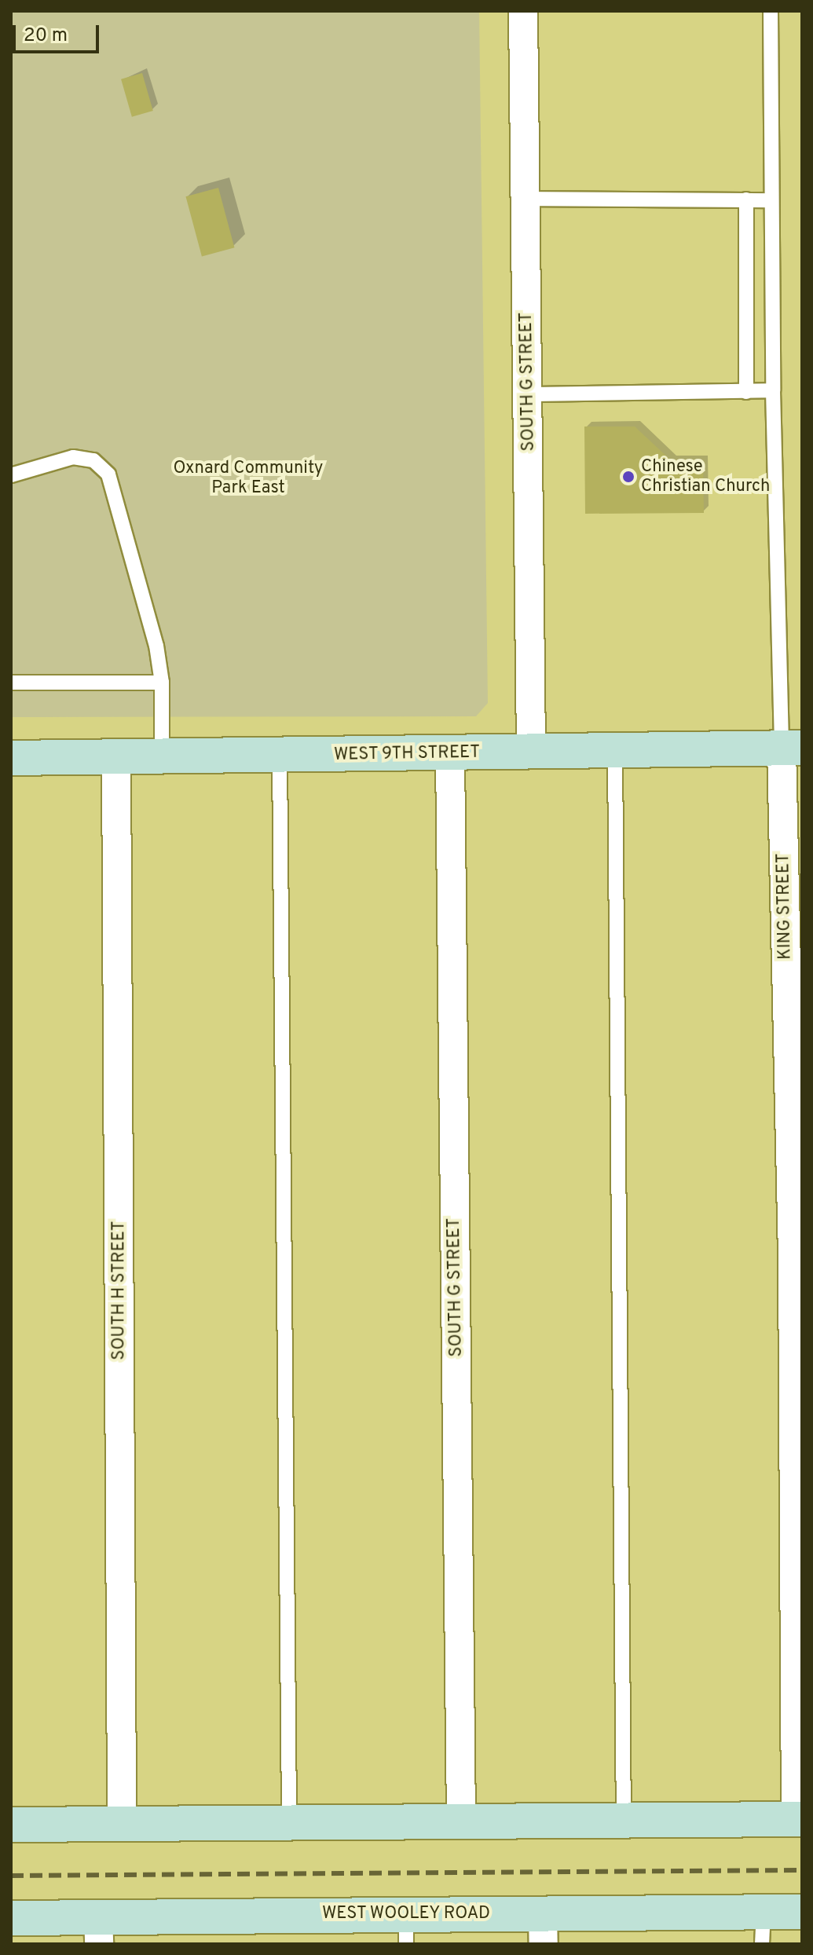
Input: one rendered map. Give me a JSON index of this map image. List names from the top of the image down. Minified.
{"streets":{"main road":["WEST 9TH STREET","WEST WOOLEY ROAD"],"street":["SOUTH G STREET","KING STREET","SOUTH H STREET"]},"crossings":[["SOUTH G STREET","WEST 9TH STREET"],["WEST 9TH STREET","KING STREET"],["WEST 9TH STREET","SOUTH H STREET"]],"parks":["Oxnard Community Park East"],"places":["Chinese Christian Church"],"scale_bar":"20 m"}
